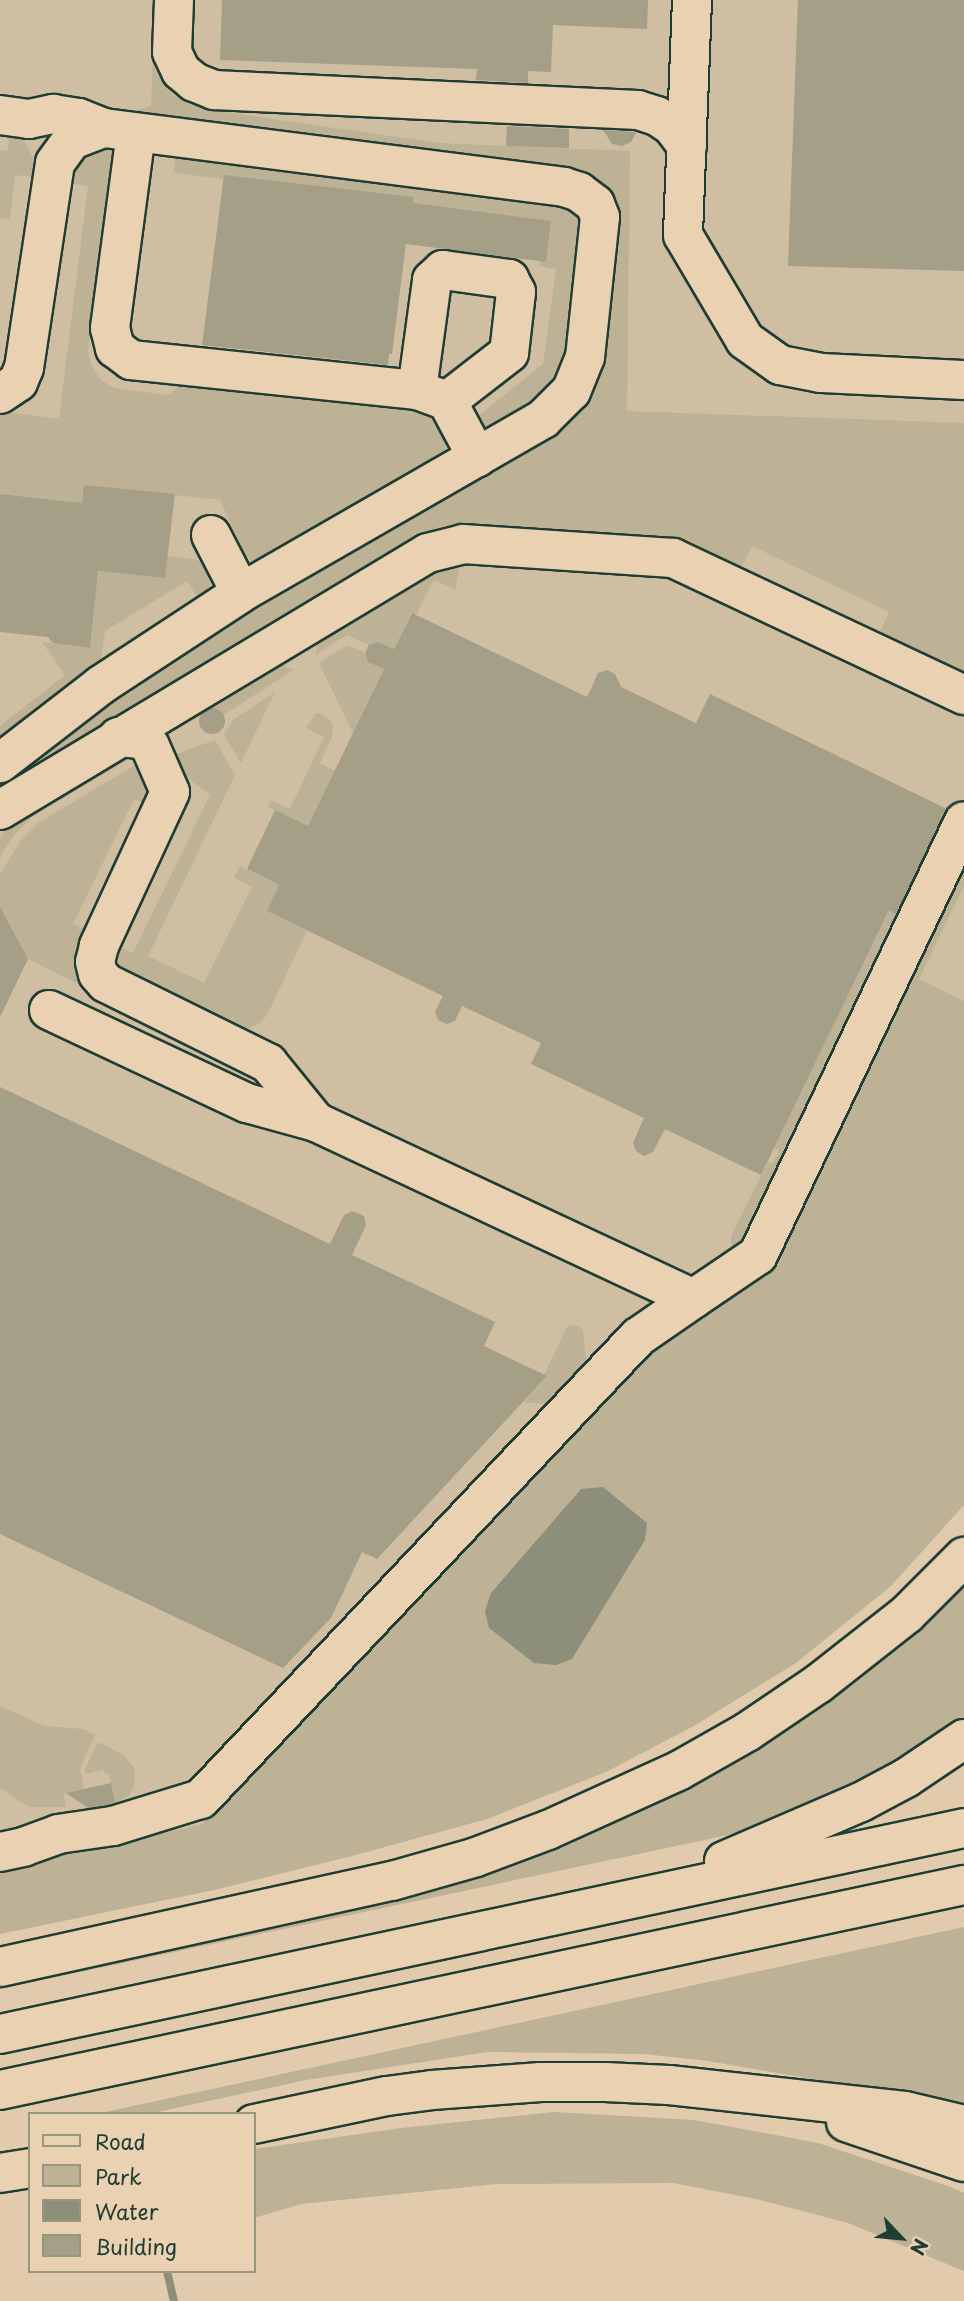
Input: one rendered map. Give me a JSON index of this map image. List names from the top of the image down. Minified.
{"legend":["Road","Park","Water","Building"],"north":"bottom right"}
